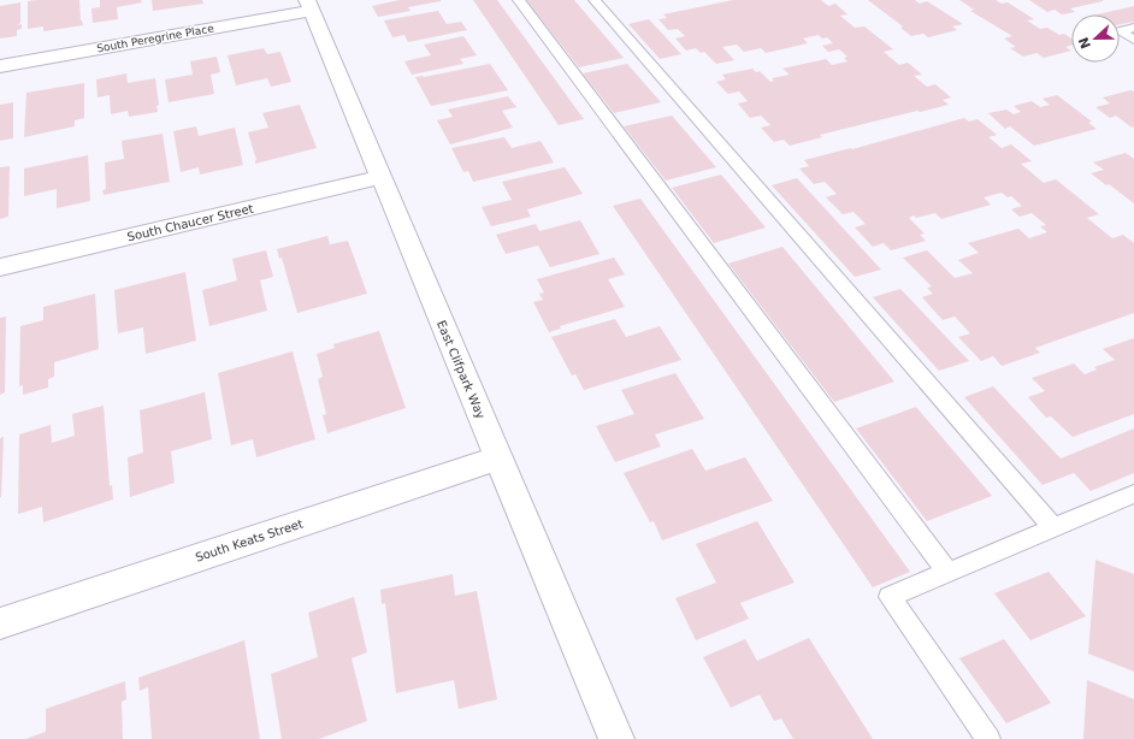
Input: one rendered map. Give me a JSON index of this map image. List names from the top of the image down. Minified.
{"streets":{"street":["South Peregrine Place","South Chaucer Street","East Clifpark Way","South Keats Street"]},"crossings":[["South Peregrine Place","East Clifpark Way"],["South Chaucer Street","East Clifpark Way"],["East Clifpark Way","South Keats Street"]],"north":"left"}
